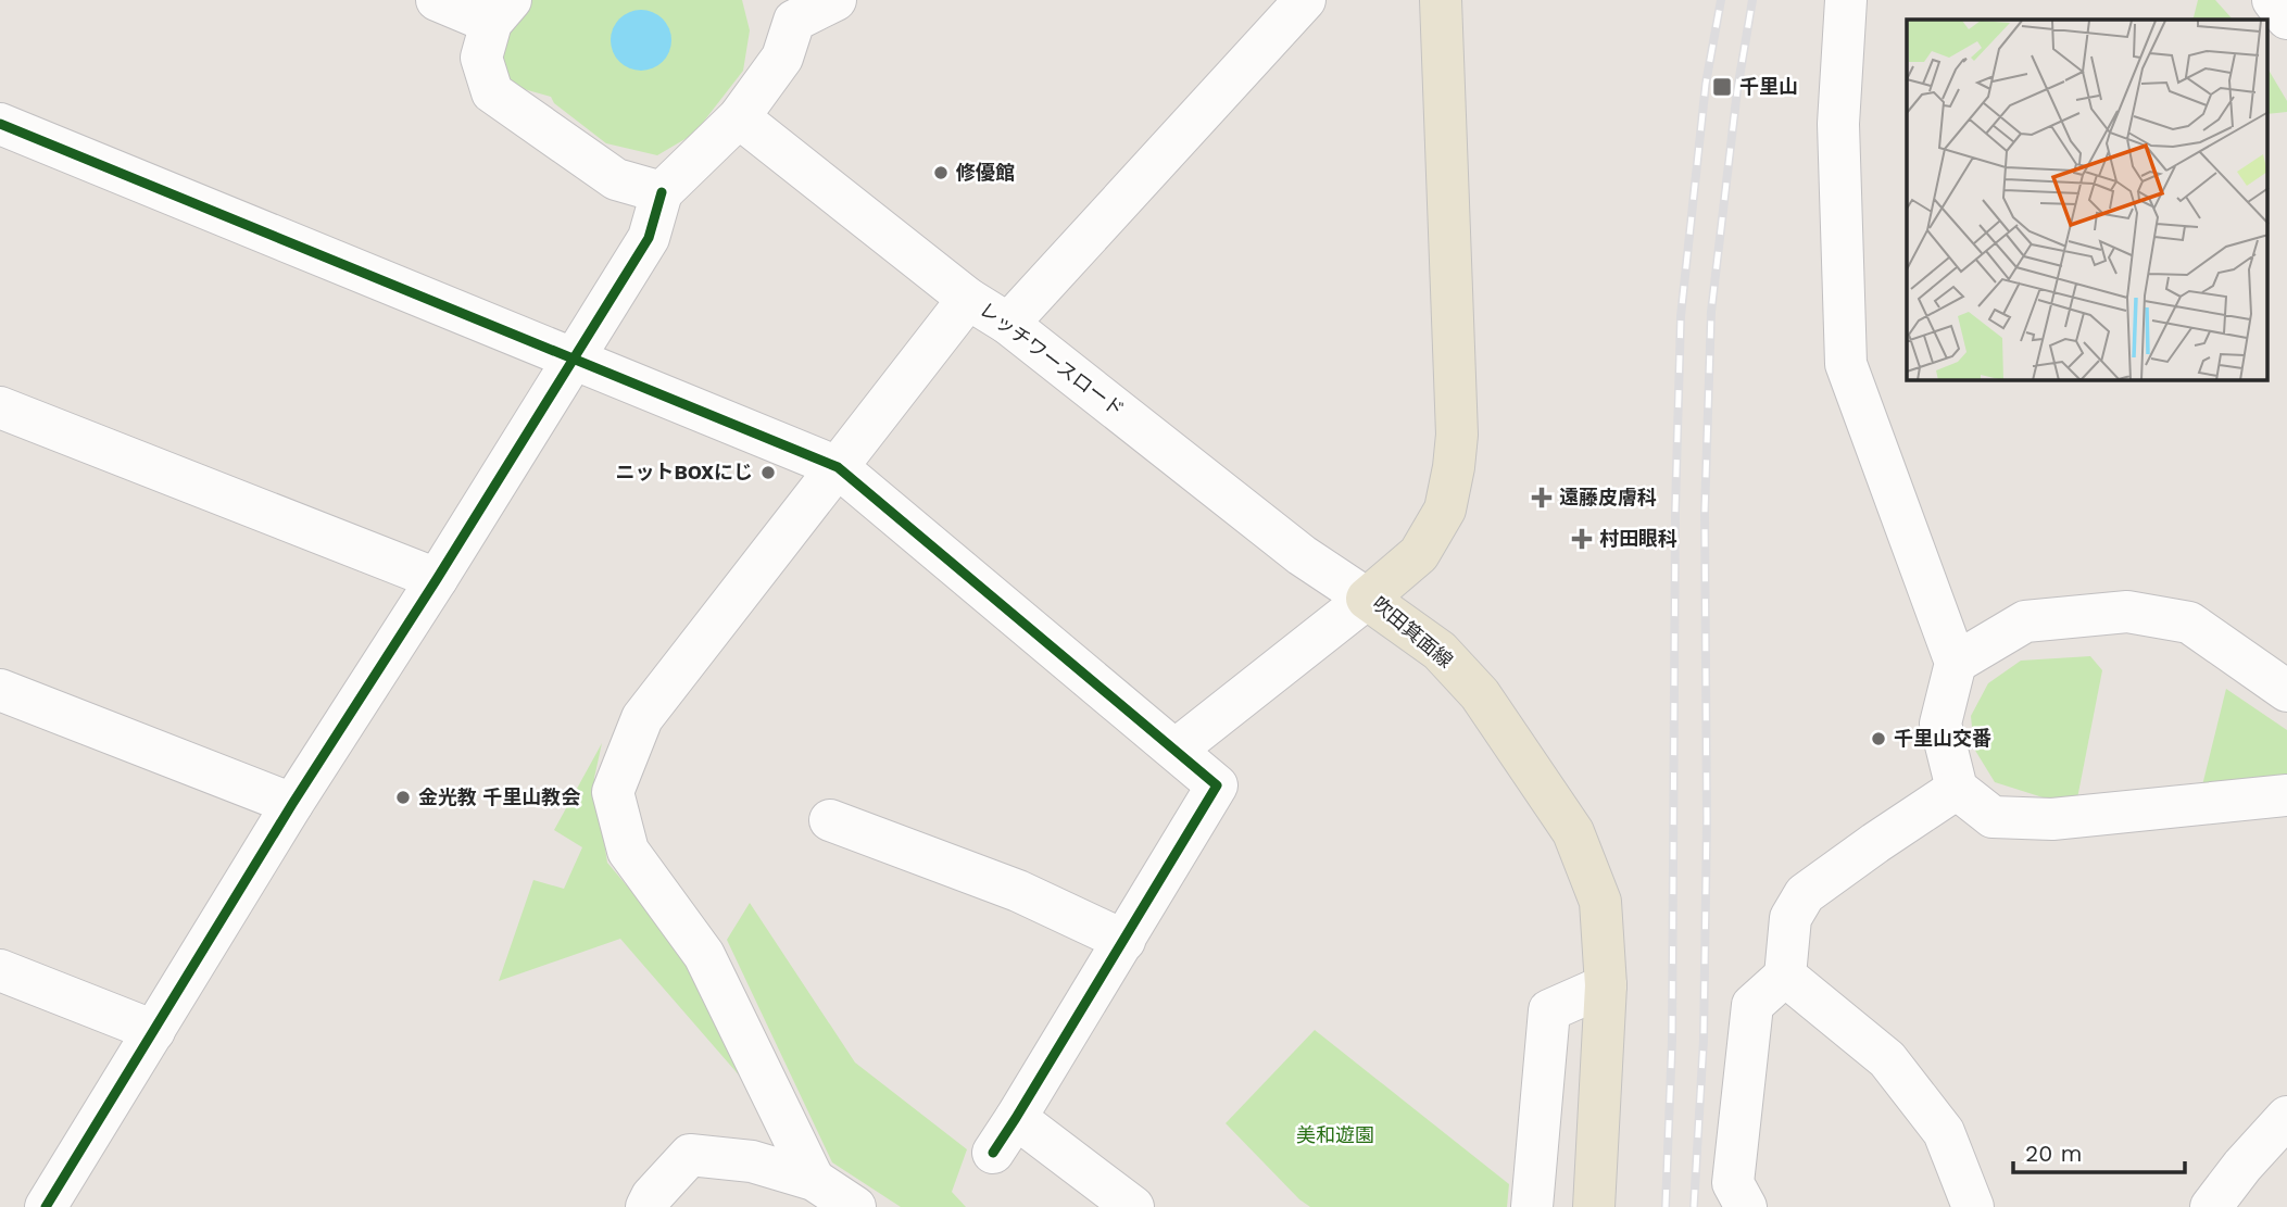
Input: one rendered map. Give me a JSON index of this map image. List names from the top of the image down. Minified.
{"streets":{"main road":["吹田箕面線"],"street":["レッチワースロード"]},"crossings":[["レッチワースロード","吹田箕面線"]],"parks":["美和遊園"],"places":{"transit":["千里山"],"other":["修優館","ニットBOXにじ","千里山交番","金光教 千里山教会"],"health":["遠藤皮膚科","村田眼科"]},"scale_bar":"20 m"}
